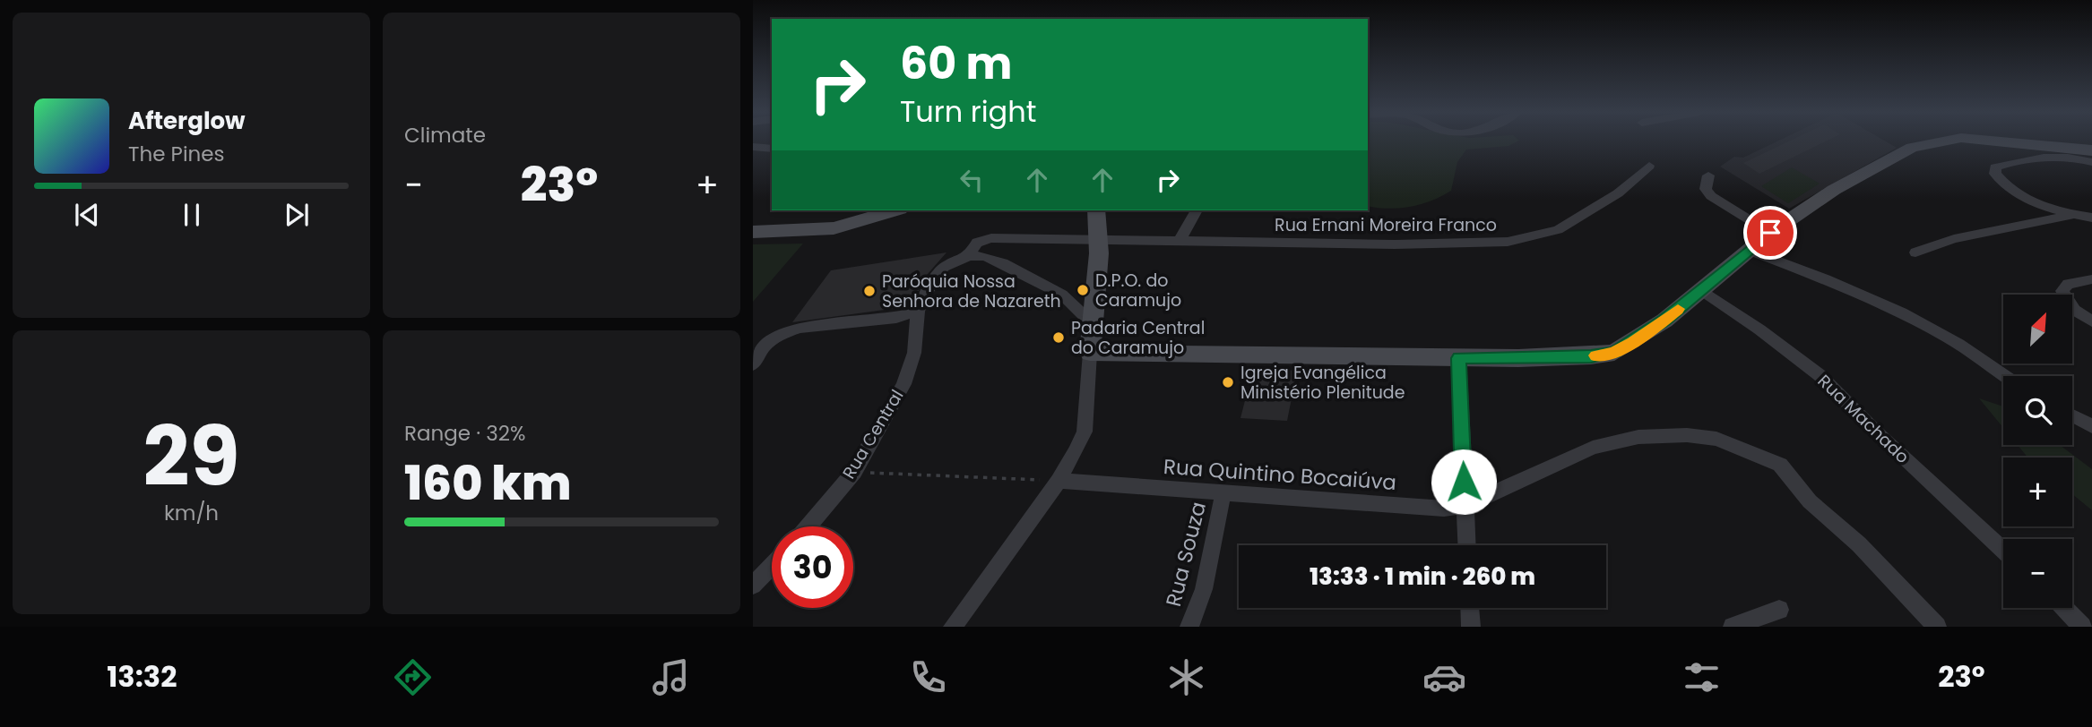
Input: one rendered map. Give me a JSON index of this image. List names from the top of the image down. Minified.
{"streets":{"street":["Rua Ernani Moreira Franco","Rua Machado","Rua Central","Rua Quintino Bocaiúva","Rua Souza"]},"crossings":[["Rua Ernani Moreira Franco","Rua Central"],["Rua Quintino Bocaiúva","Rua Souza"]],"places":["D.P.O. do Caramujo","Paróquia Nossa Senhora de Nazareth","Padaria Central do Caramujo","Igreja Evangélica Ministério Plenitude"],"north":"top right","page":{"tile":["Climate",["29","km/h"],["Range · 32%","160 km"]],"turn":["60 m","Turn right"],"song":["Afterglow","The Pines"],"heat":["−","23°","+"],"map_buttons":["+","−"],"limit":"30","trip":"13:33 · 1 min · 260 m","tabs":["13:32","23°"]}}
